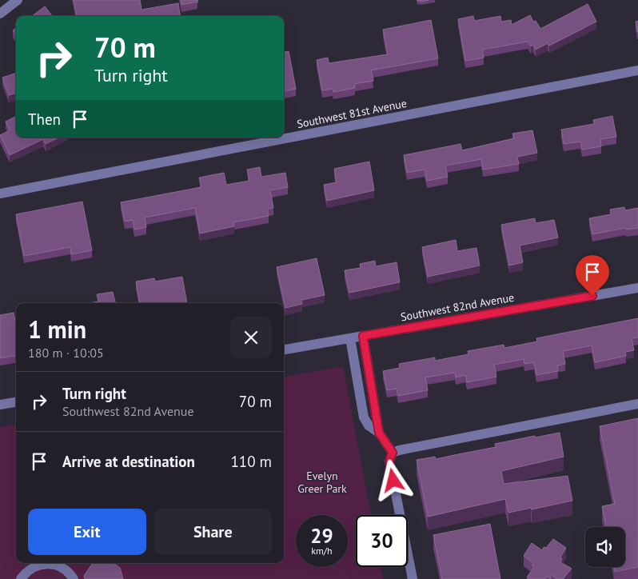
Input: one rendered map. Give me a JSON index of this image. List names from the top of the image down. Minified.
{"streets":{"street":["Southwest 81st Avenue","Southwest 82nd Avenue"]},"parks":["Evelyn Greer Park"],"page":{"turn":["70 m","Turn right"],"then":"Then","heading":["1 min","180 m · 10:05"],"list":[{"name":"Turn right","note":"Southwest 82nd Avenue","value":"70 m"},{"name":"Arrive at destination","value":"110 m"}],"buttons":["Exit","Share"],"speed":"29 km/h","limit":"30"}}
